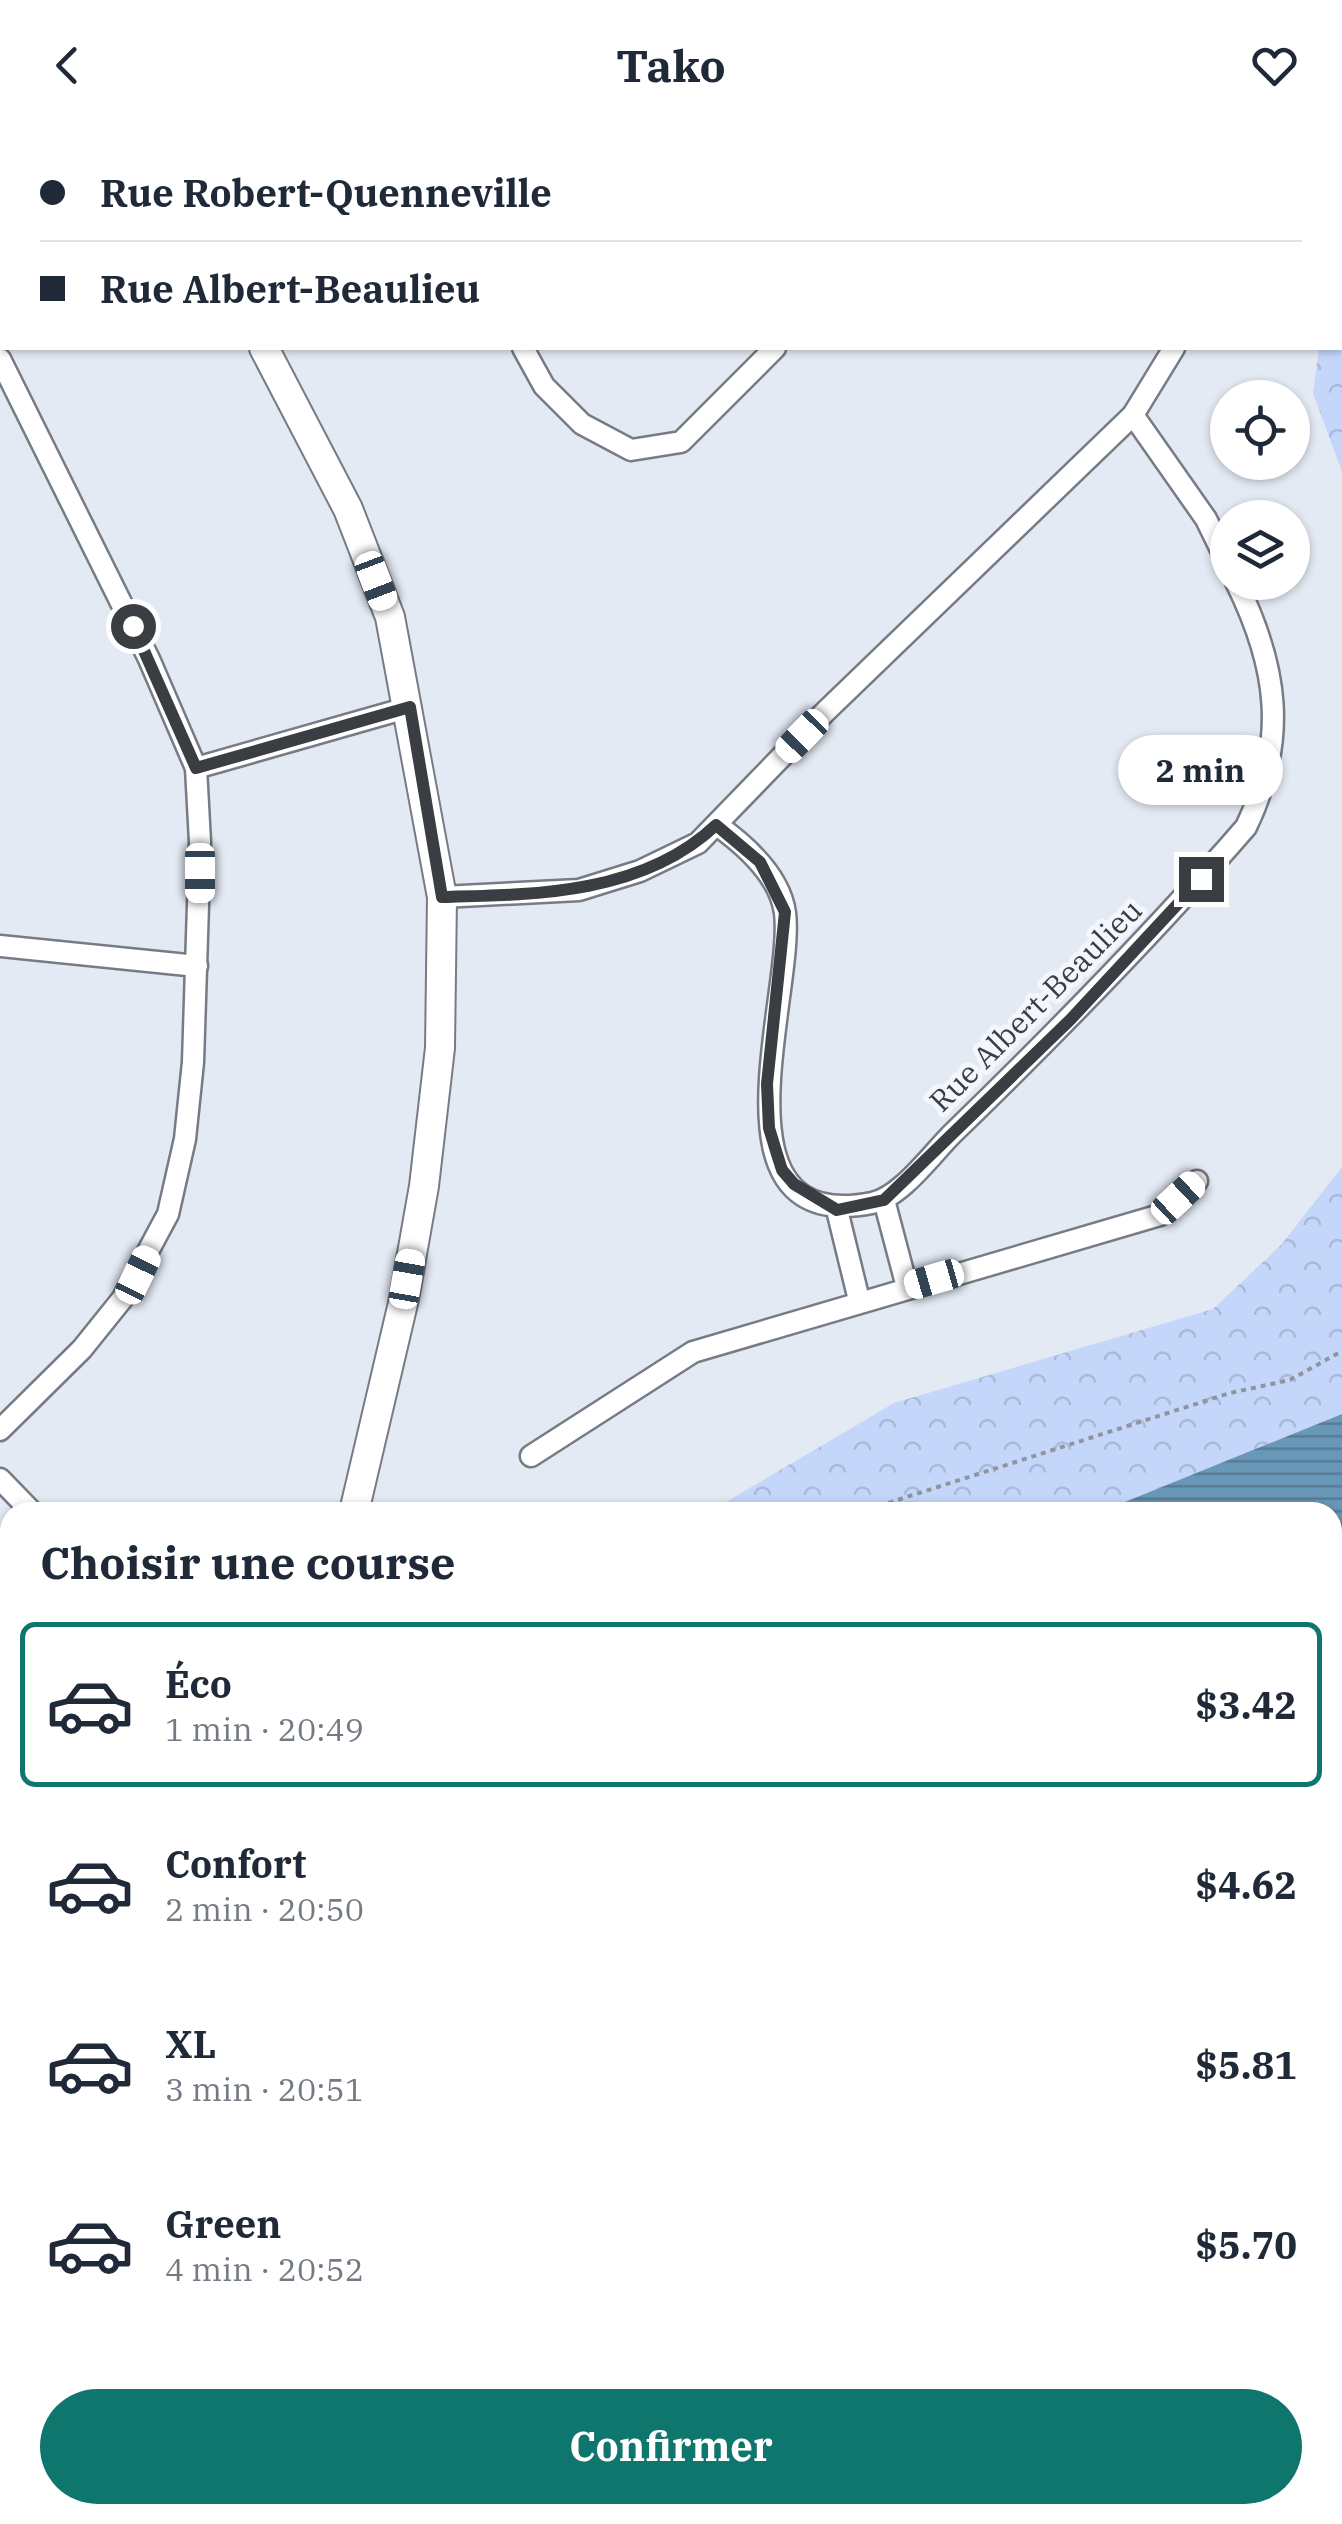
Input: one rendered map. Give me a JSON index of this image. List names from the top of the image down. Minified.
{"streets":{"street":["Rue Albert-Beaulieu"]},"page":{"header":"Tako","banner":["Rue Robert-Quenneville","Rue Albert-Beaulieu"],"bubble":"2 min","heading":"Choisir une course","list":[{"name":"Éco","note":"1 min · 20:49","value":"$3.42"},{"name":"Confort","note":"2 min · 20:50","value":"$4.62"},{"name":"XL","note":"3 min · 20:51","value":"$5.81"},{"name":"Green","note":"4 min · 20:52","value":"$5.70"}],"buttons":"Confirmer"}}
